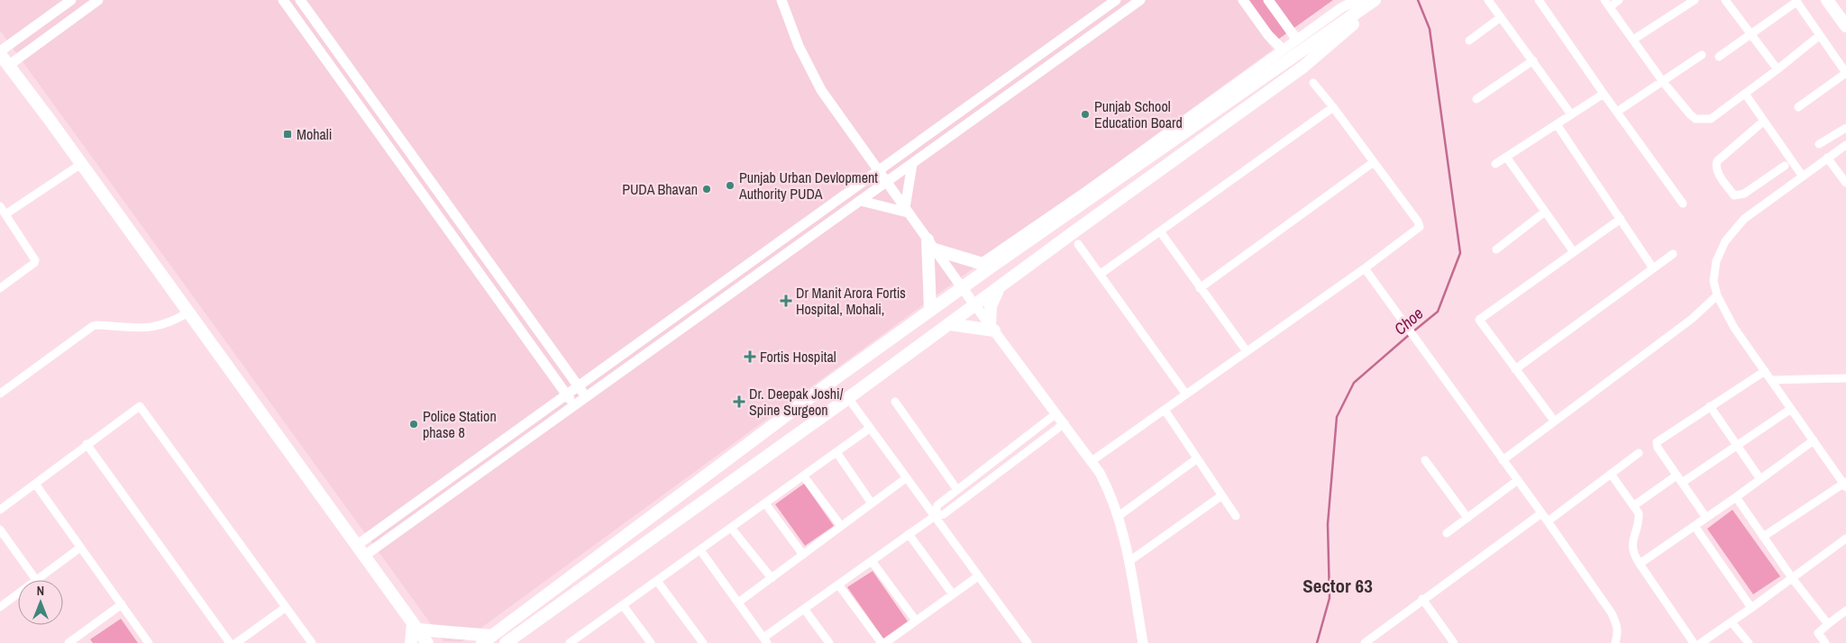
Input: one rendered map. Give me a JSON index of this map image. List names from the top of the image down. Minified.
{"districts":["Sector 63"],"water":["Choe"],"places":{"other":["Punjab School Education Board","Punjab Urban Devlopment Authority PUDA","PUDA Bhavan","Police Station phase 8"],"transit":["Mohali"],"health":["Dr Manit Arora Fortis Hospital, Mohali,","Fortis Hospital","Dr. Deepak Joshi/ Spine Surgeon"]},"north":"top"}
